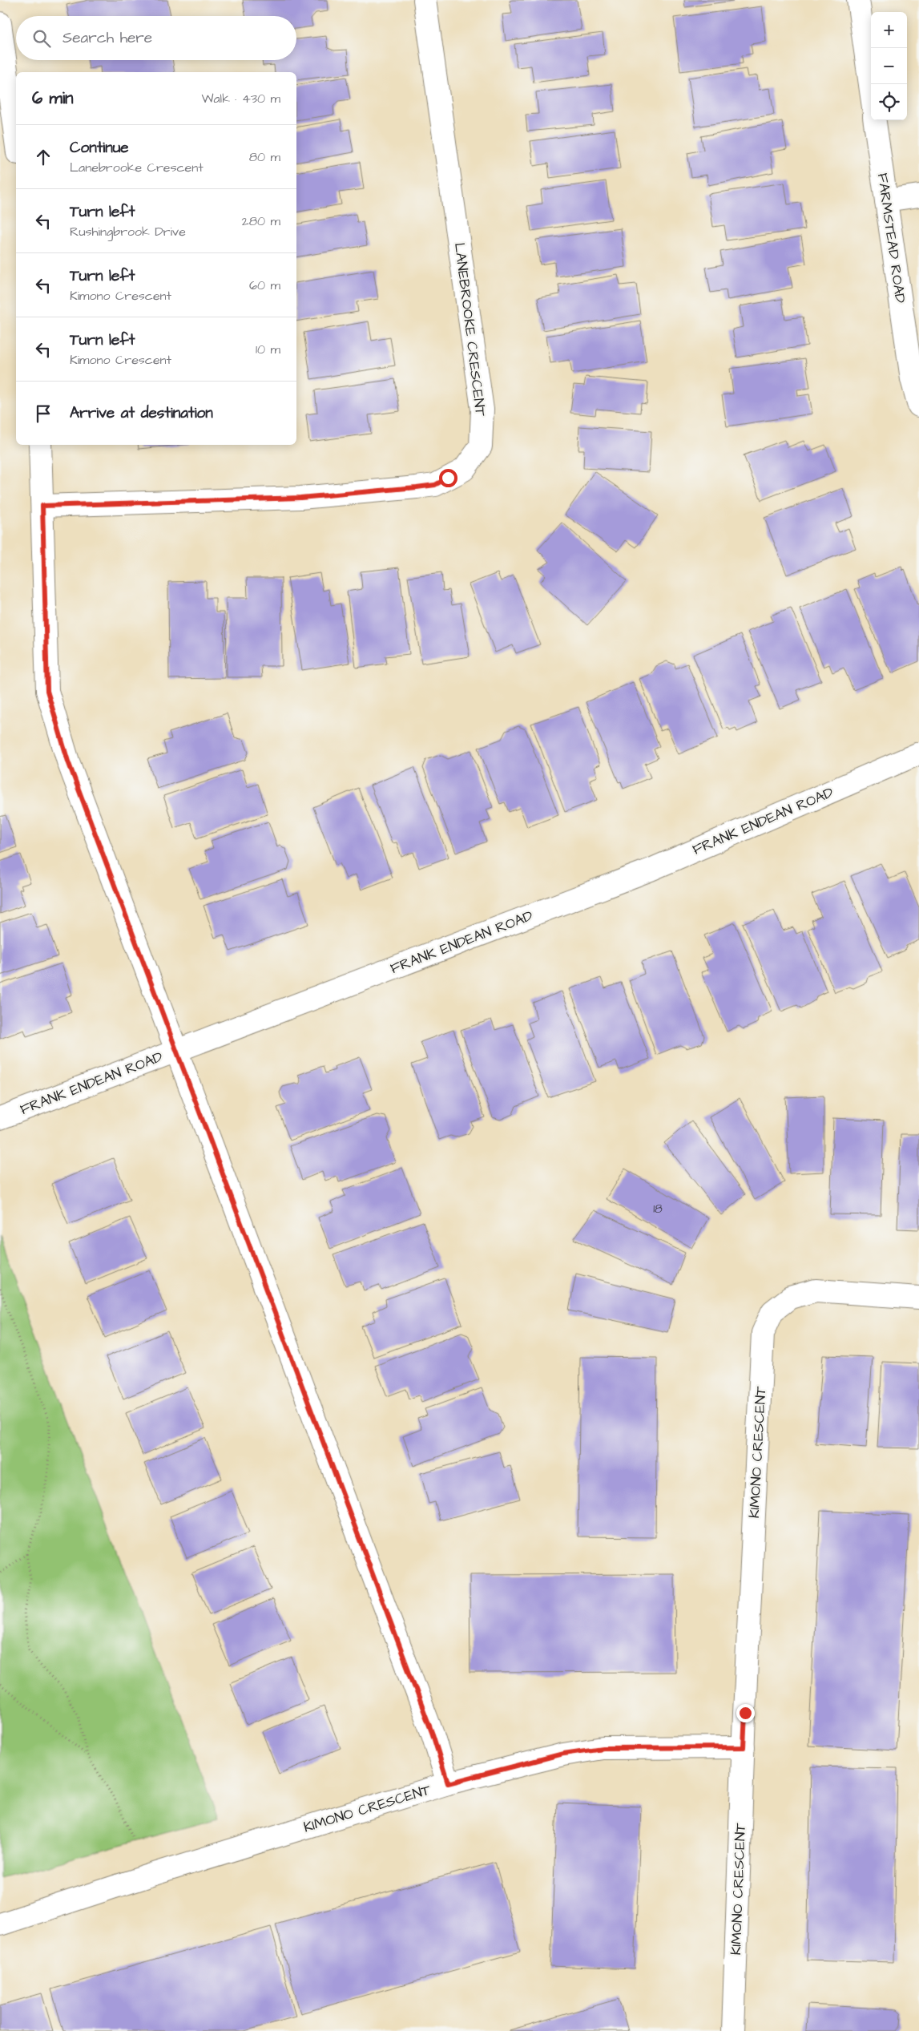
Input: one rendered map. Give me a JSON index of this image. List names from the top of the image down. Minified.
{"streets":{"street":["FARMSTEAD ROAD","LANEBROOKE CRESCENT","FRANK ENDEAN ROAD","KIMONO CRESCENT"]},"house_numbers":["18"],"page":{"map_buttons":["+","−"],"search":"Search here","heading":["6 min","Walk · 430 m"],"list":[["Continue","Lanebrooke Crescent","80 m"],["Turn left","Rushingbrook Drive","280 m"],["Turn left","Kimono Crescent","60 m"],["Turn left","Kimono Crescent","10 m"],"Arrive at destination"]}}
